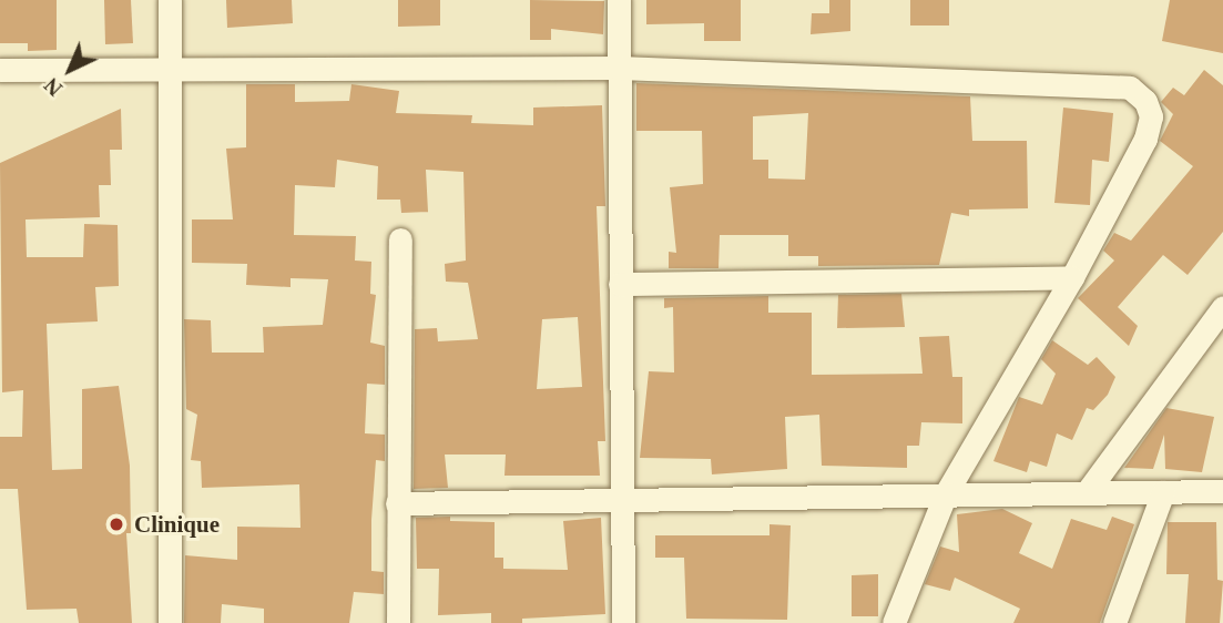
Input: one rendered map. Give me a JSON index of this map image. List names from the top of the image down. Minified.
{"places":["Clinique"],"north":"bottom left"}
